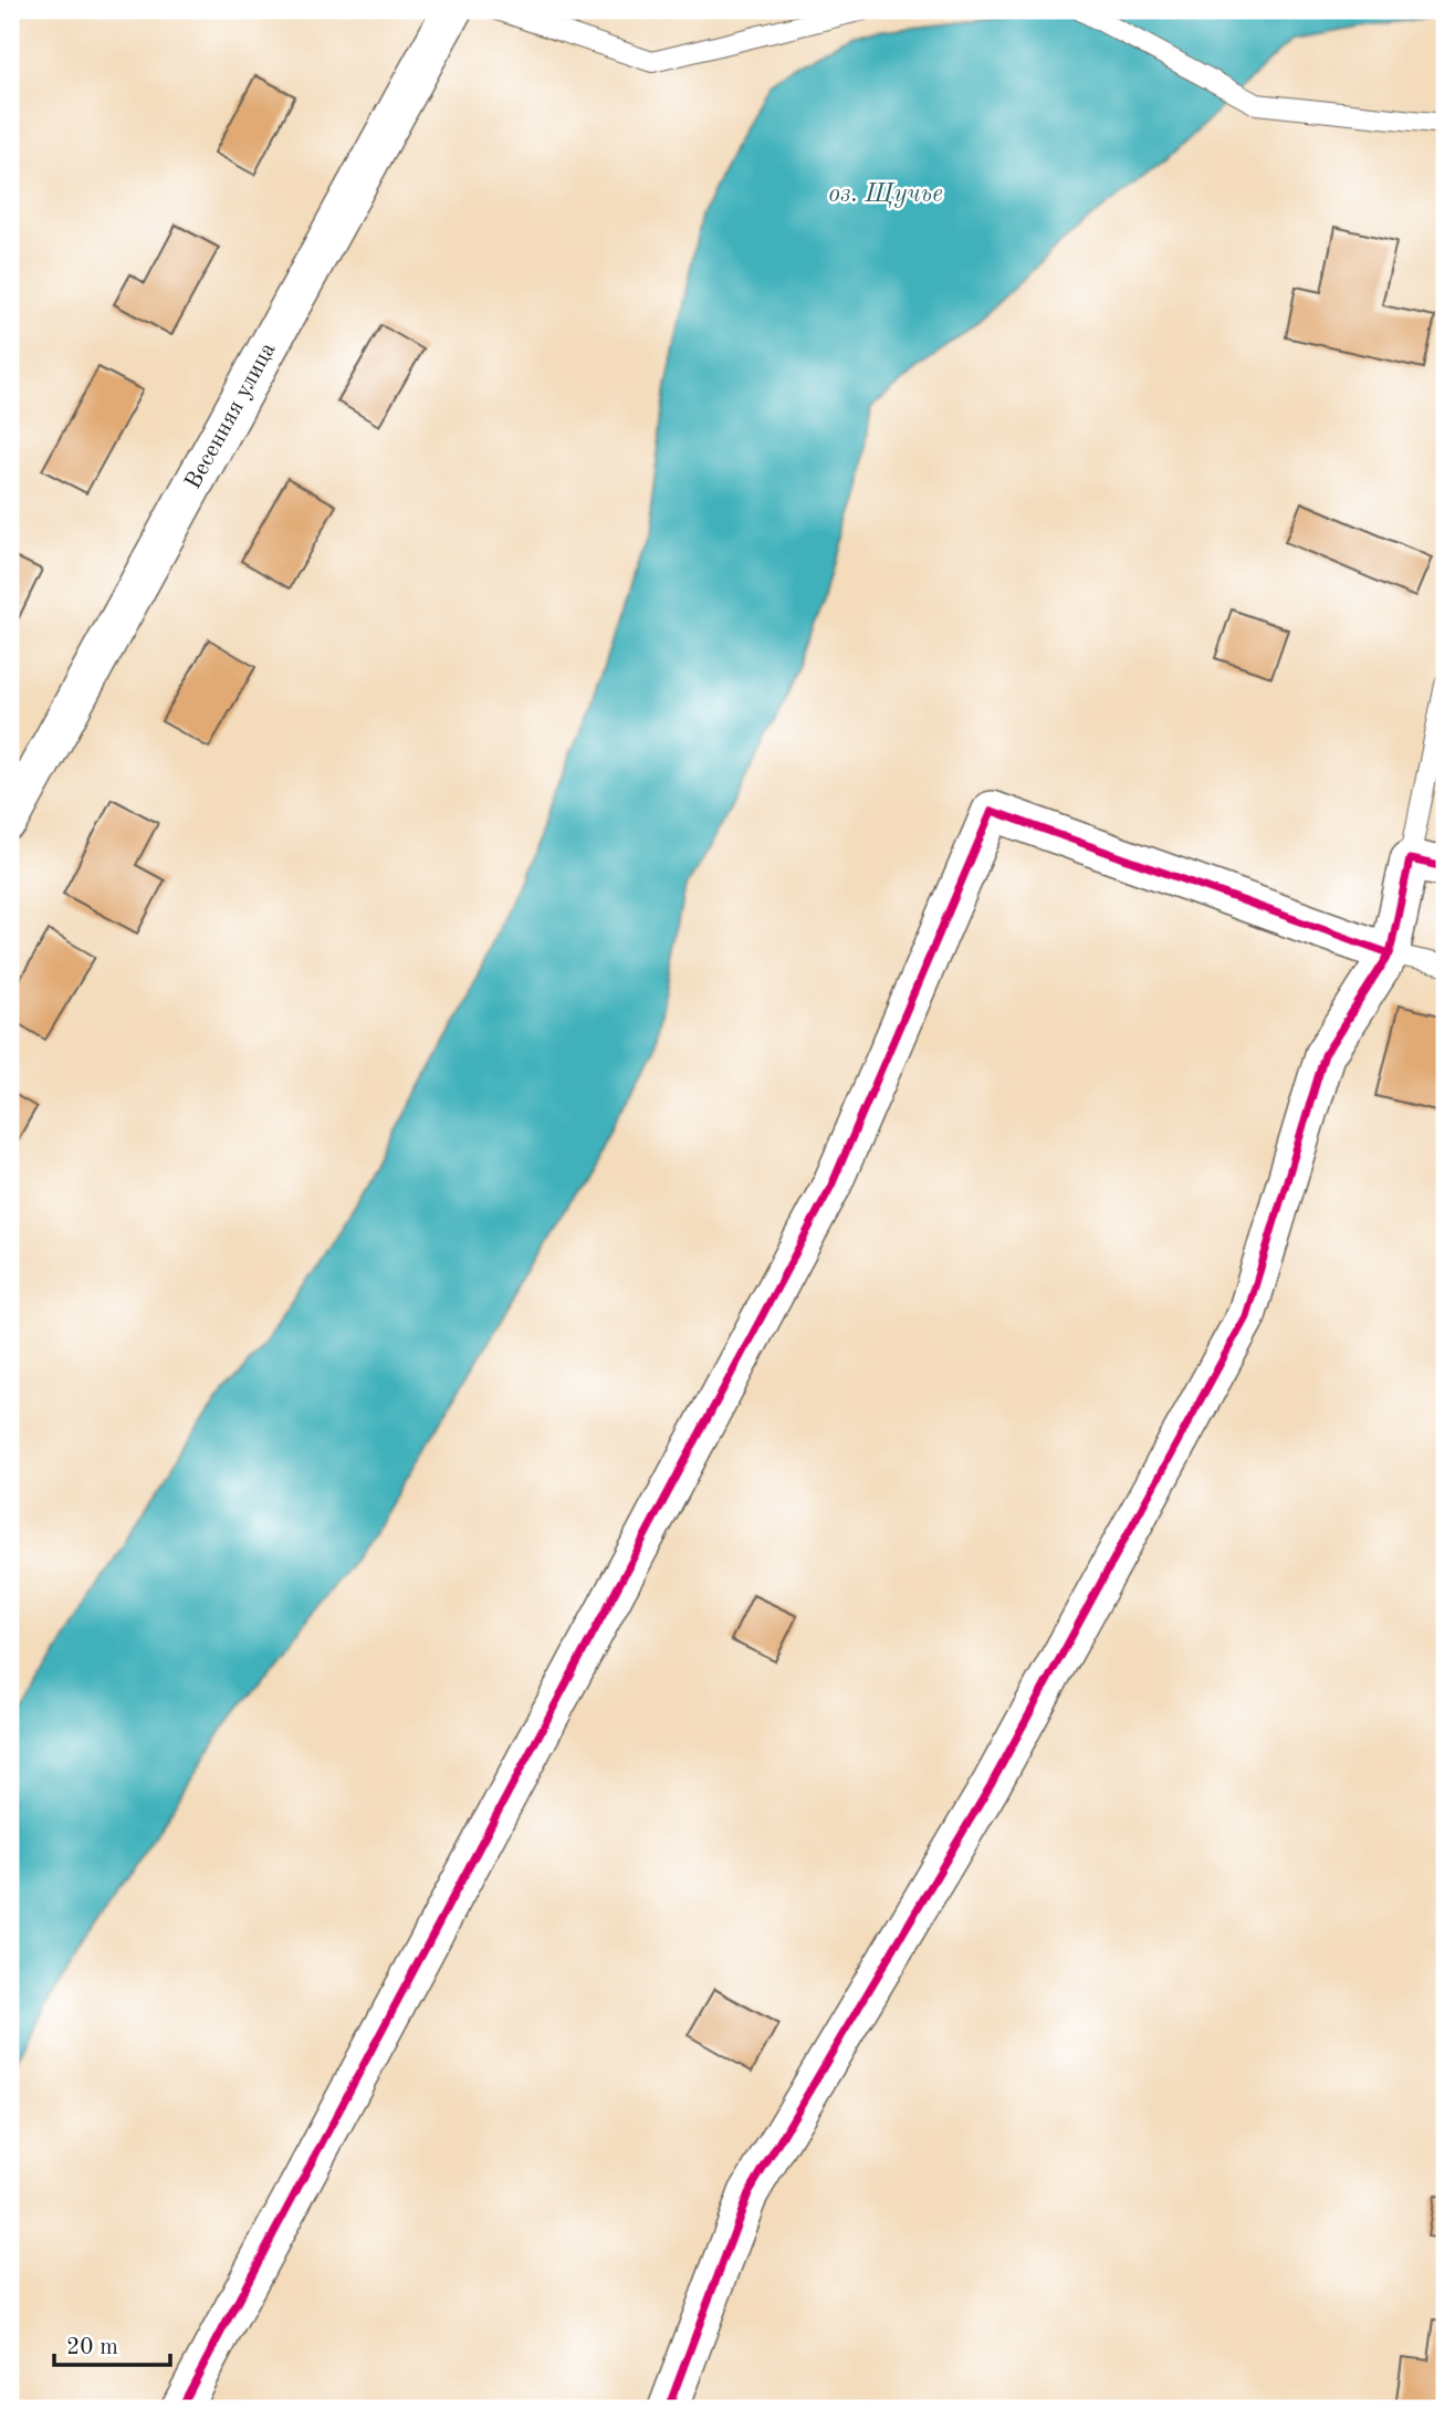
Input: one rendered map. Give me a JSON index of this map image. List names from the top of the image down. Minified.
{"streets":{"street":["Весенняя улица"]},"water":["оз. Щучье"],"scale_bar":"20 m"}
